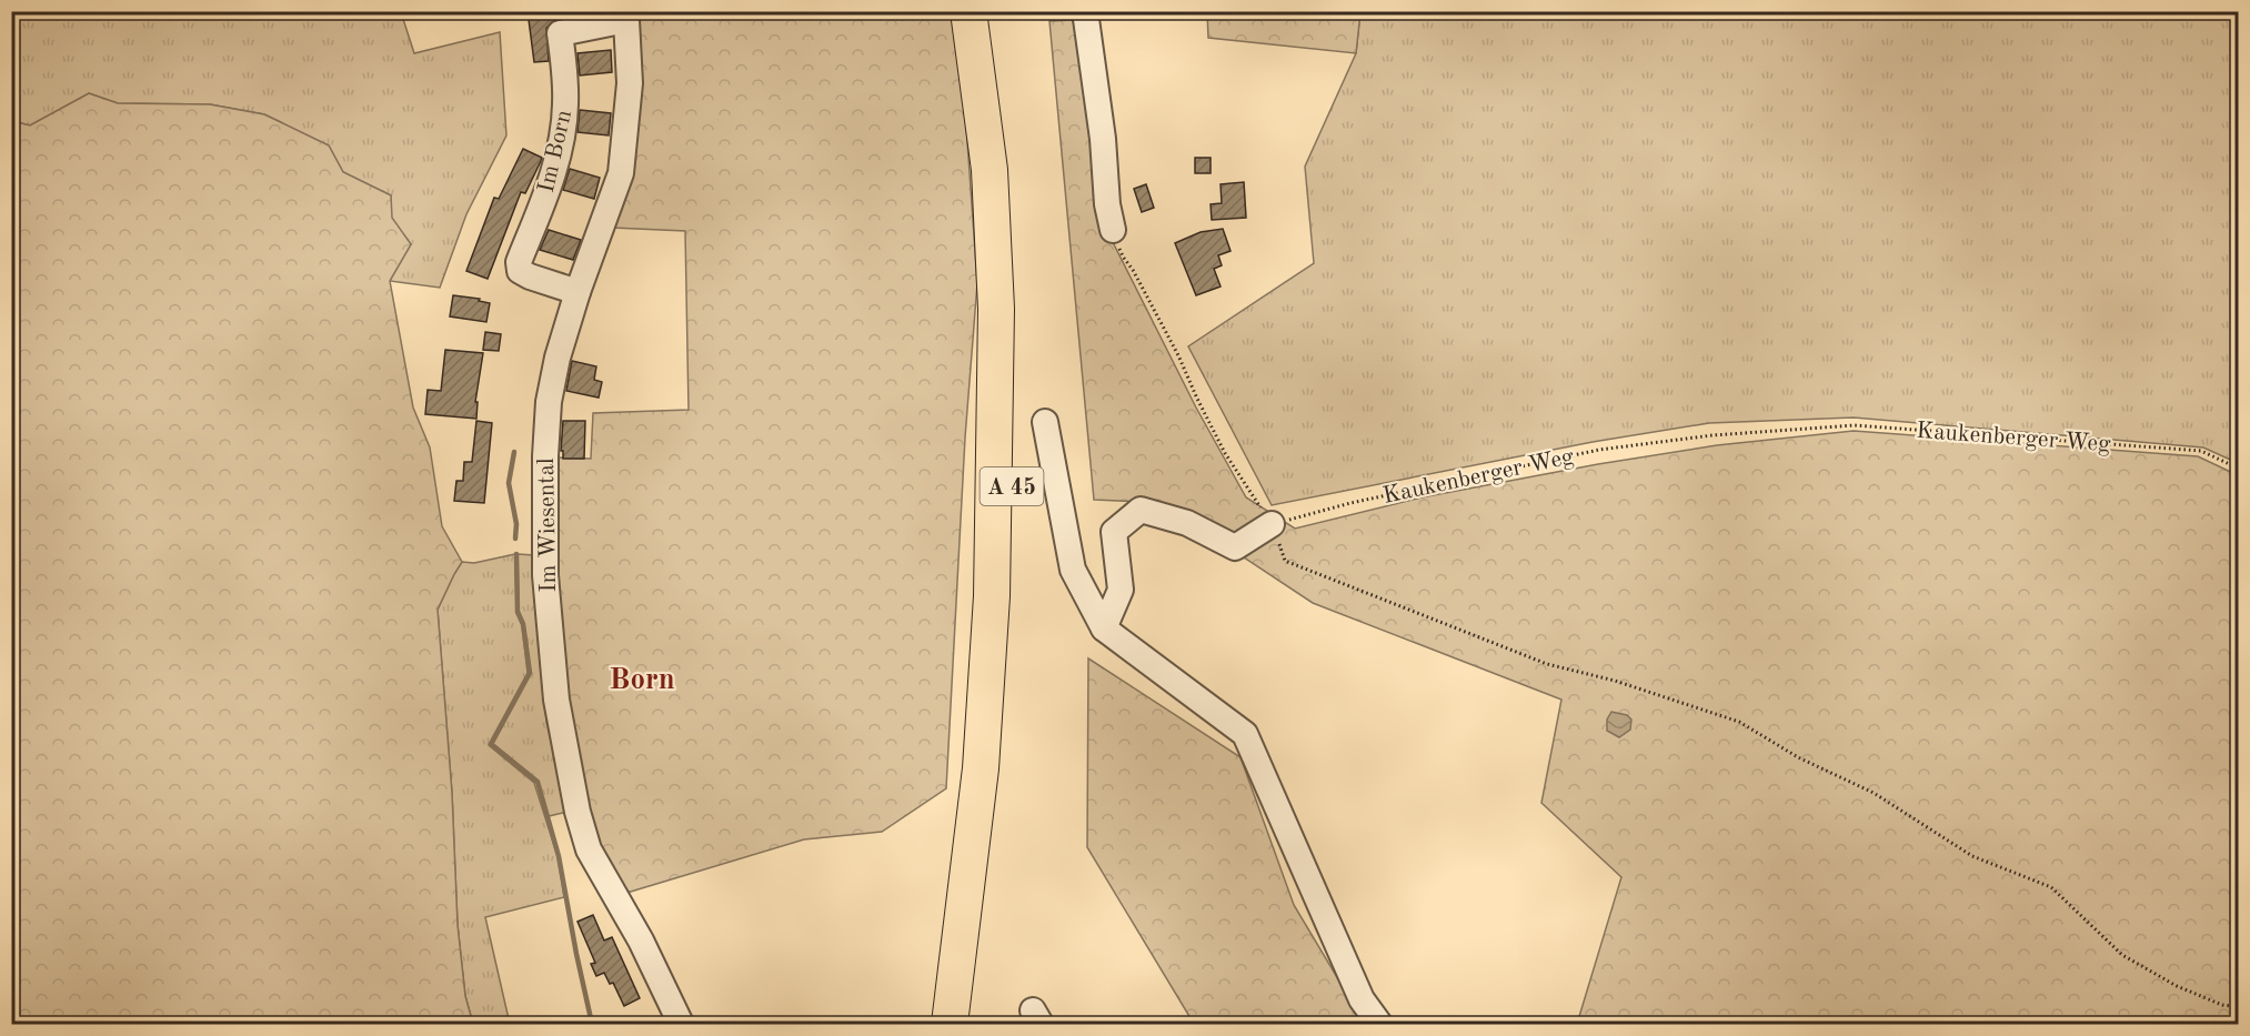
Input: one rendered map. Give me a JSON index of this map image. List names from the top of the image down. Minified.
{"streets":{"highway":["A 45"],"street":["Im Born","Im Wiesental"],"path":["Kaukenberger Weg"]},"crossings":[["Im Born","Im Wiesental"]],"districts":["Born"]}
